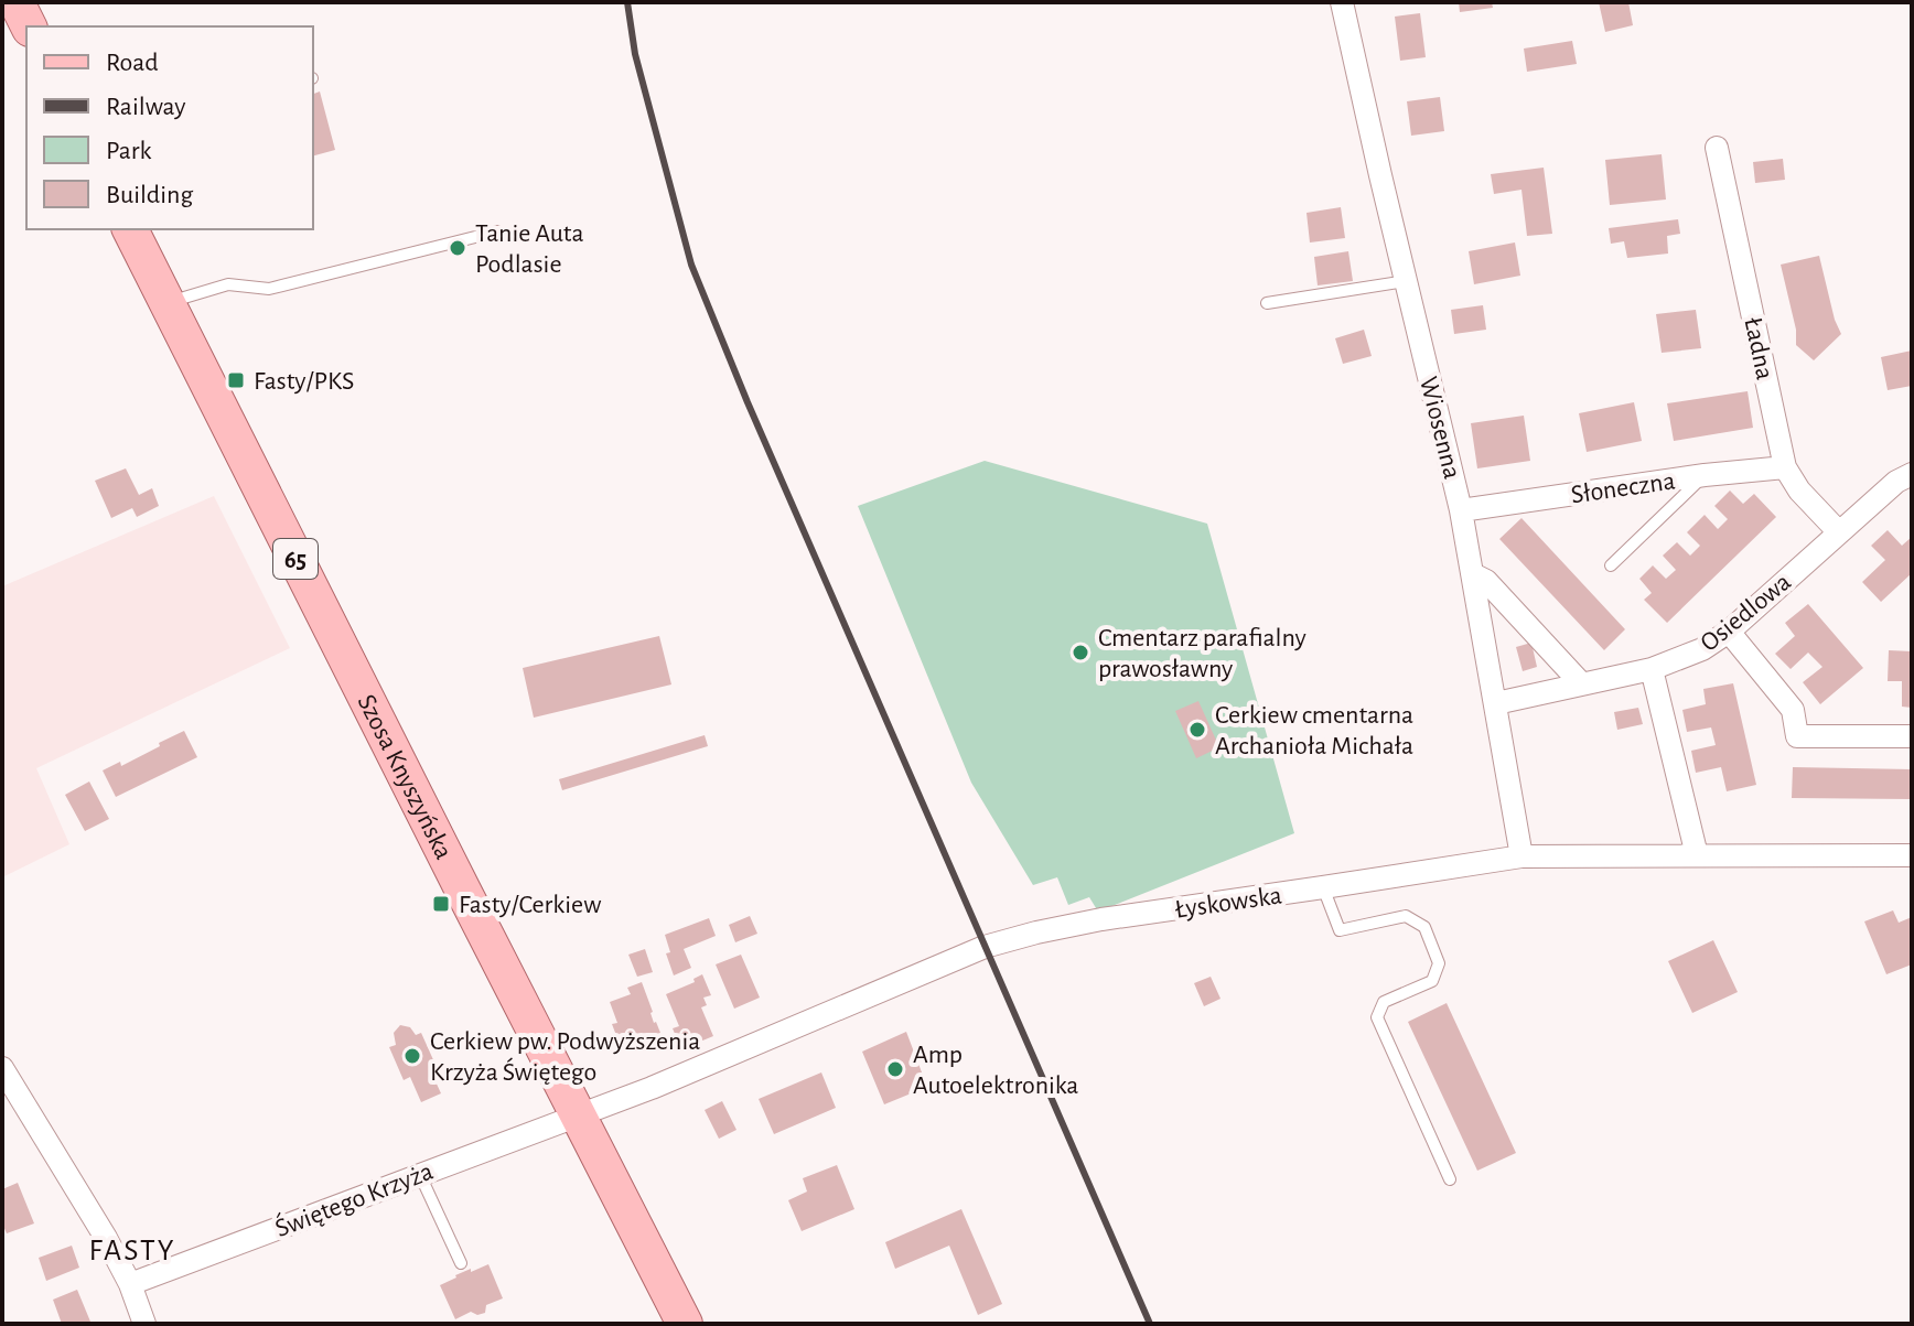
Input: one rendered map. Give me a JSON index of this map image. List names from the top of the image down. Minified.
{"streets":{"main road":["65","Szosa Knyszyńska"],"street":["Ładna","Wiosenna","Słoneczna","Osiedlowa","Łyskowska","Świętego Krzyża"]},"crossings":[["Ładna","Słoneczna"],["Ładna","Osiedlowa"],["Wiosenna","Słoneczna"],["Wiosenna","Osiedlowa"],["Wiosenna","Łyskowska"],["Szosa Knyszyńska","Łyskowska"],["Szosa Knyszyńska","Świętego Krzyża"],["Łyskowska","Świętego Krzyża"]],"districts":["FASTY"],"places":{"other":["Tanie Auta Podlasie","Cmentarz parafialny prawosławny","Cerkiew cmentarna Archanioła Michała","Cerkiew pw. Podwyższenia Krzyża Świętego","Amp Autoelektronika"],"transit":["Fasty/PKS","Fasty/Cerkiew"]},"legend":["Road","Railway","Park","Building"]}
